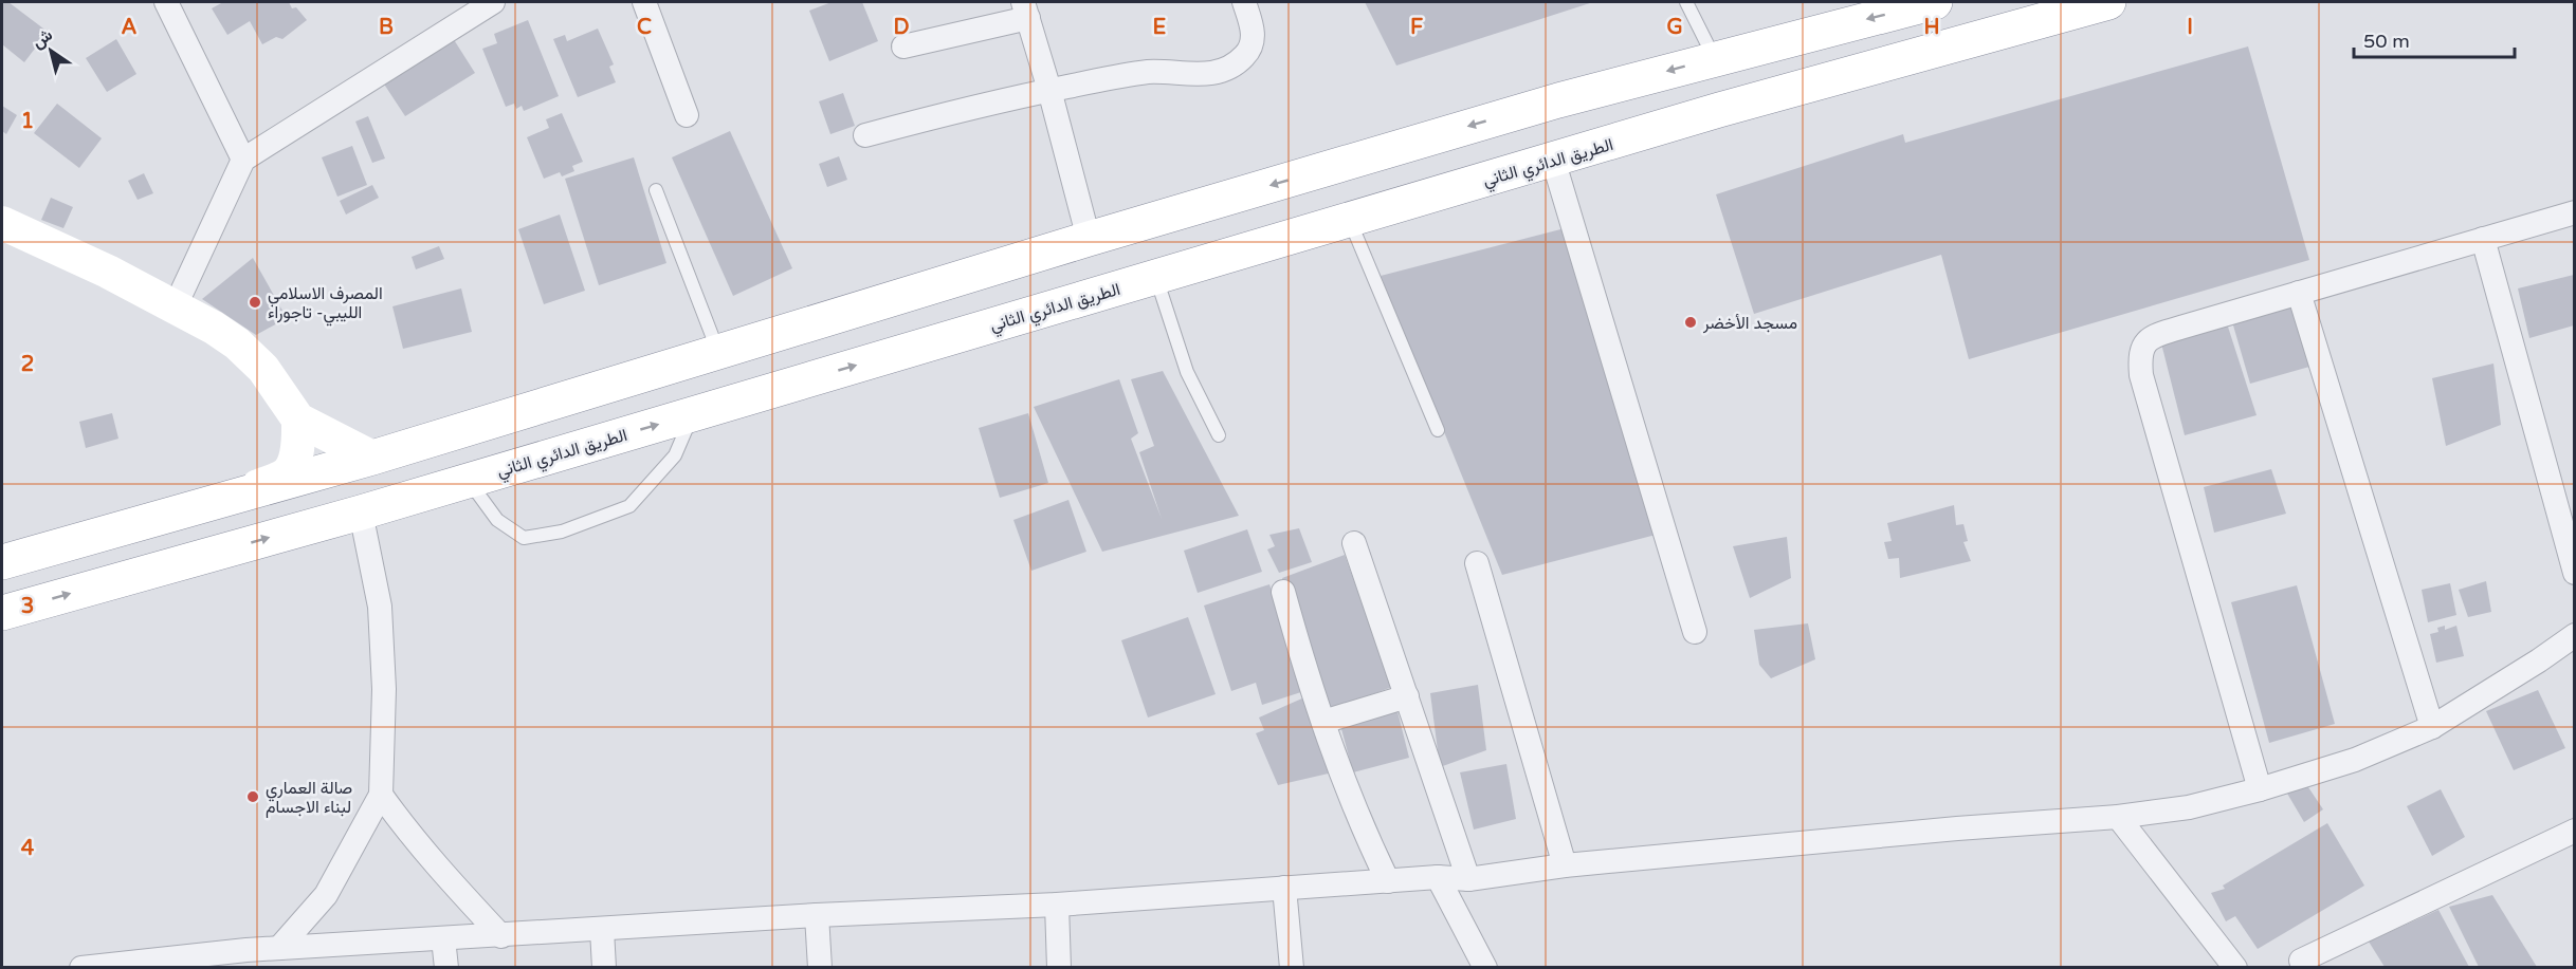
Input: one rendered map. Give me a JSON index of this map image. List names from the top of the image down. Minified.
{"streets":{"highway":["الطريق الدائري الثاني"]},"places":["المصرف الاسلامي الليبي- تاجوراء","مسجد الأخضر","صالة العماري لبناء الاجسام"],"scale_bar":"50 m","north":"top left","grid":{"columns":["A","B","C","D","E","F","G","H","I"],"rows":["1","2","3","4"]}}
